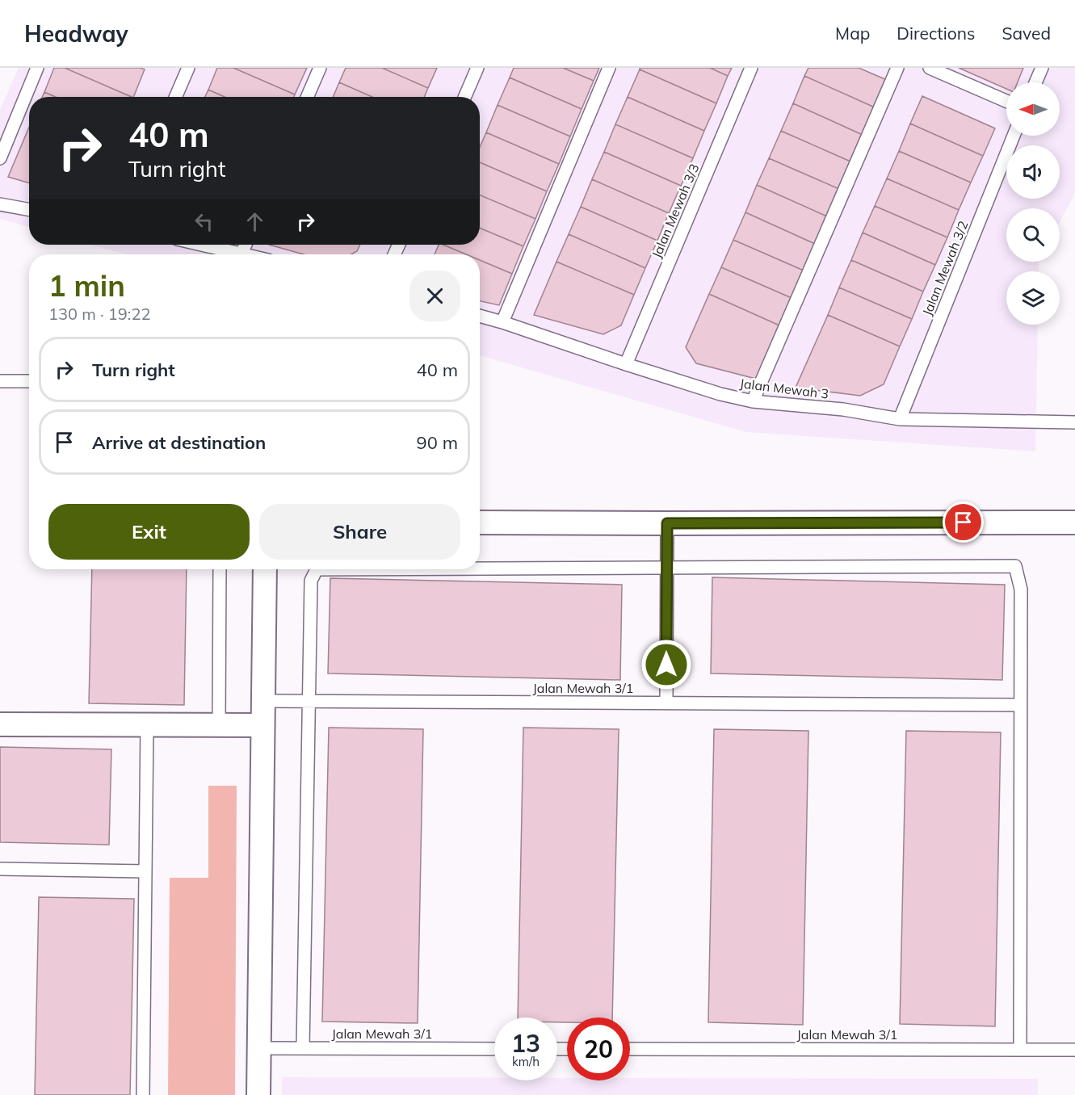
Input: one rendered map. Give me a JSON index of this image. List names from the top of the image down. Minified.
{"streets":{"lane":["Jalan Mewah 3/3","Jalan Mewah 3/2","Jalan Mewah 3","Jalan Mewah 3/1"]},"crossings":[["Jalan Mewah 3/3","Jalan Mewah 3"],["Jalan Mewah 3/2","Jalan Mewah 3"]],"north":"left","page":{"header":"Headway","nav":["Map","Directions","Saved"],"turn":["40 m","Turn right"],"heading":["1 min","130 m · 19:22"],"list":[{"name":"Turn right","value":"40 m"},{"name":"Arrive at destination","value":"90 m"}],"buttons":["Exit","Share"],"speed":"13 km/h","limit":"20"}}
